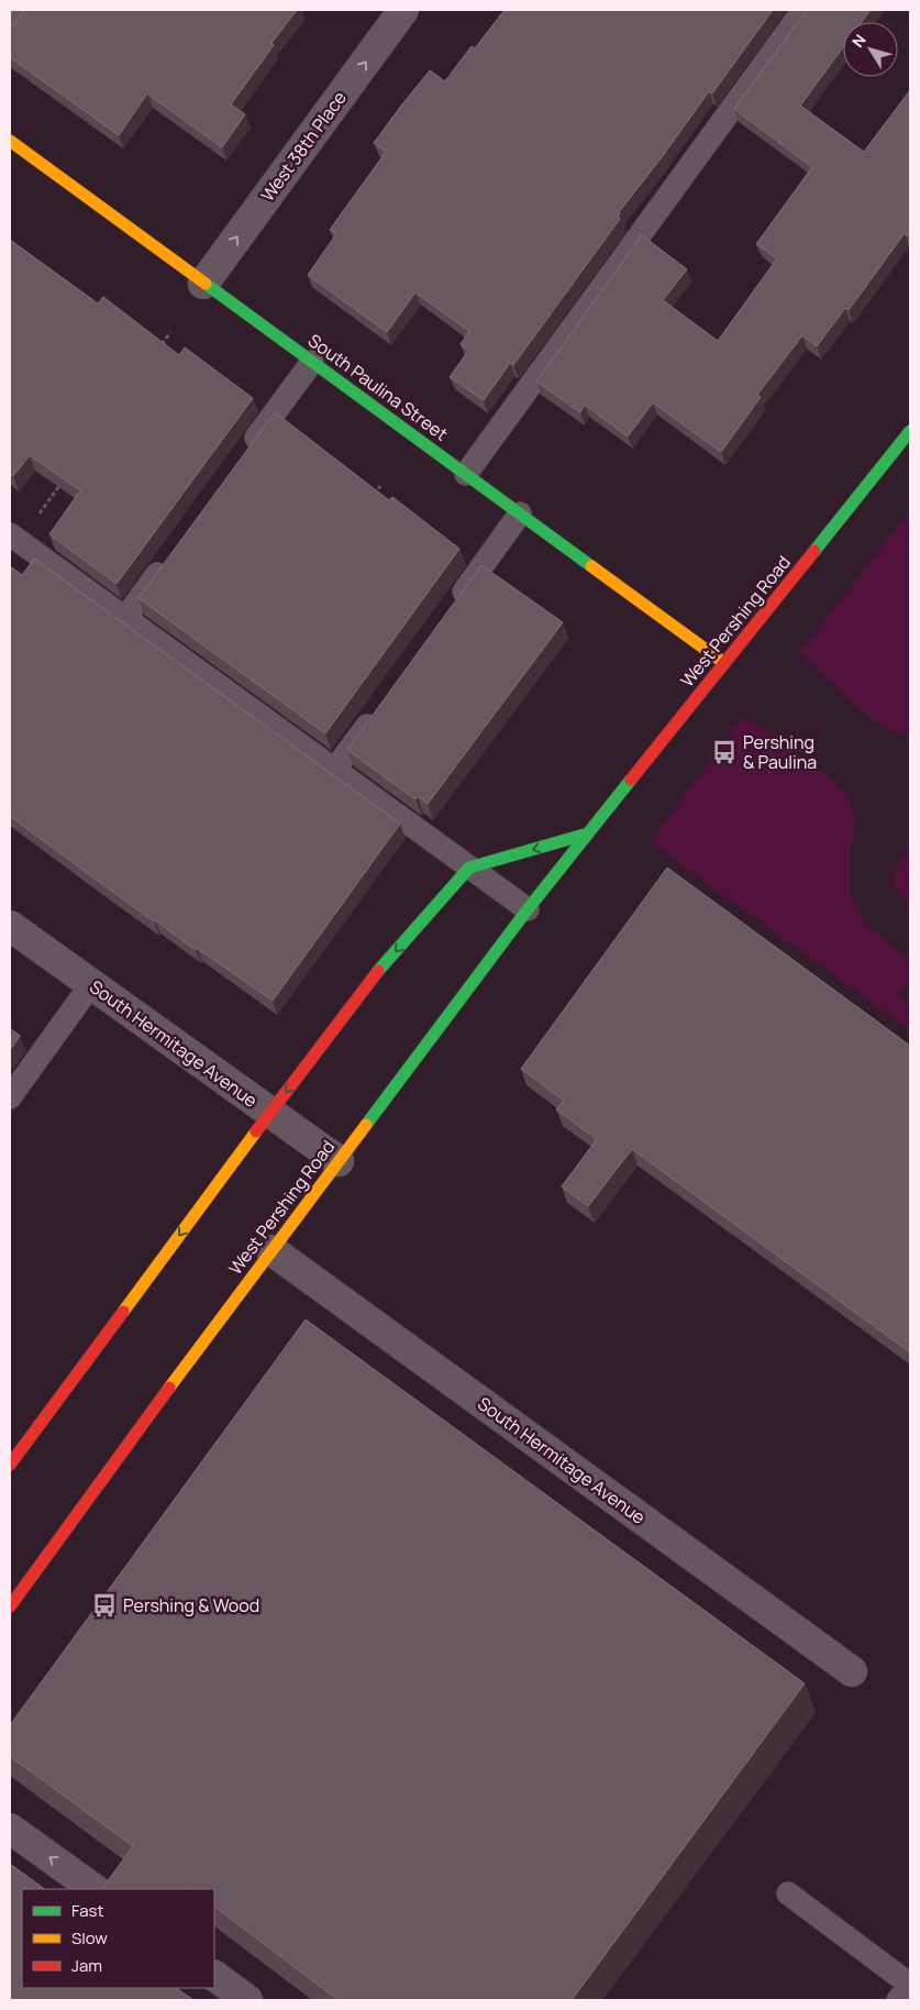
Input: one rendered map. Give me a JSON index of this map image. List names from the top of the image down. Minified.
{"streets":{"street":["West 38th Place","South Paulina Street","West Pershing Road","South Hermitage Avenue"]},"crossings":[["West 38th Place","South Paulina Street"],["South Paulina Street","West Pershing Road"],["West Pershing Road","South Hermitage Avenue"]],"one_way":["West 38th Place"],"places":{"bus stop":["Pershing & Paulina","Pershing & Wood"]},"legend":["Fast","Slow","Jam"],"north":"top left"}
